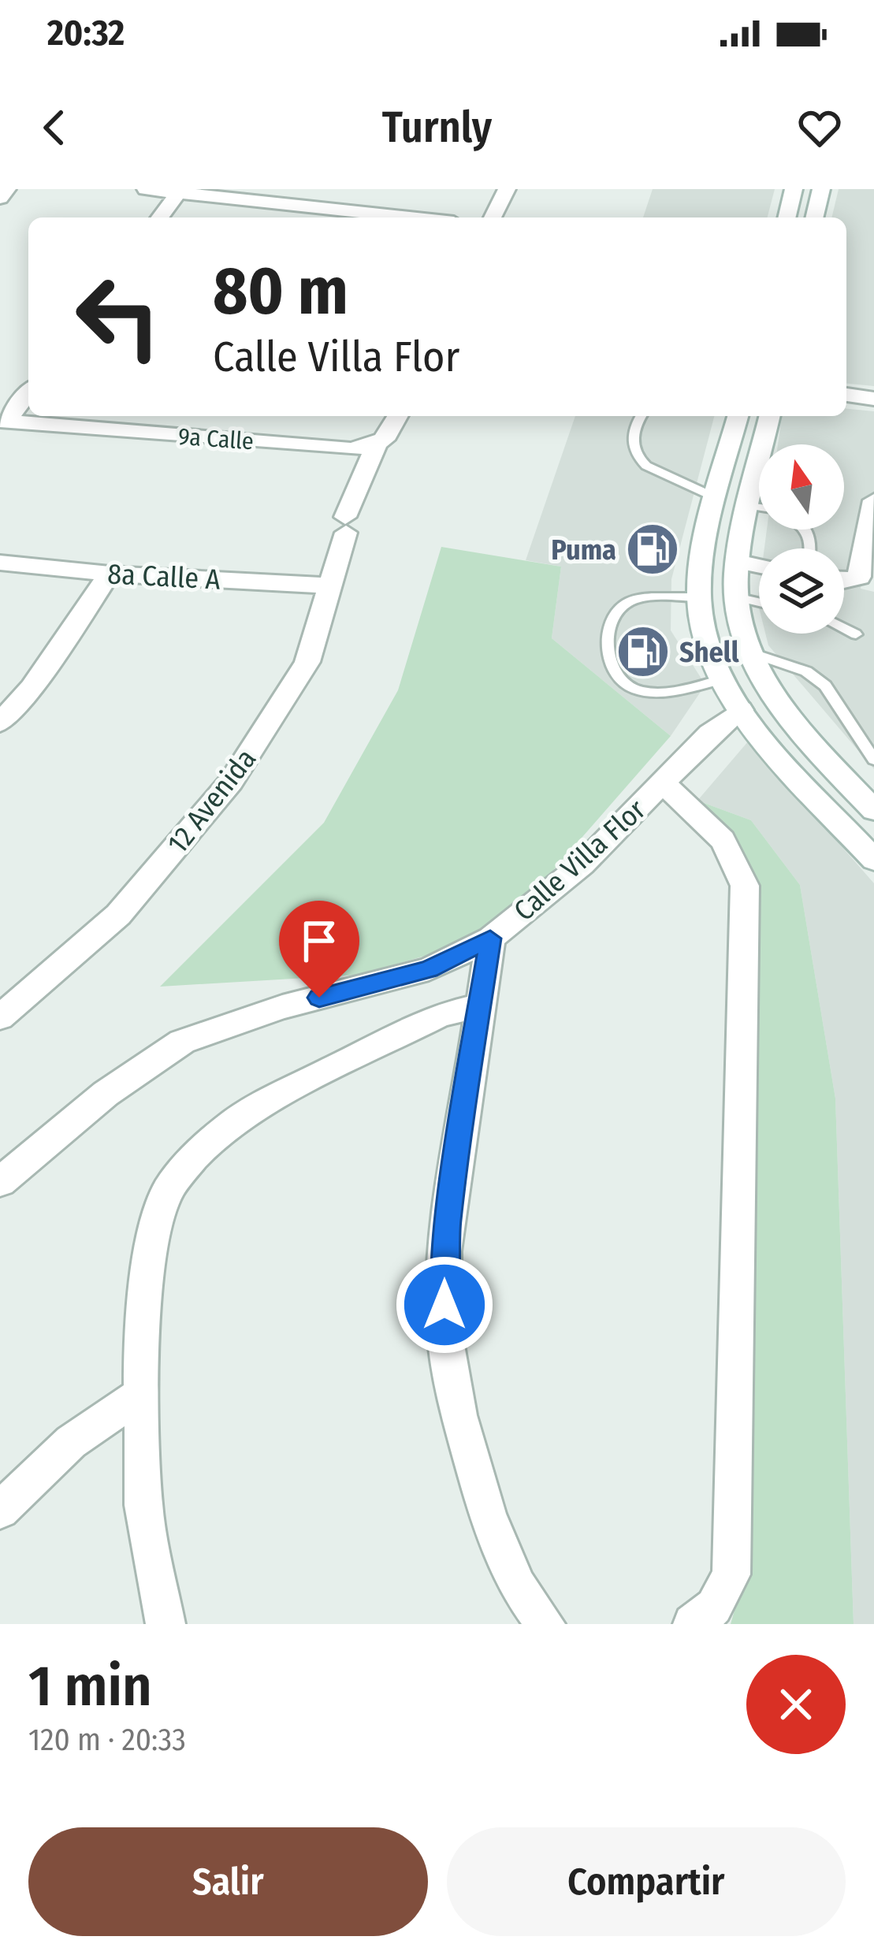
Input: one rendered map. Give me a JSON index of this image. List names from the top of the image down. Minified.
{"streets":{"street":["9a Calle","8a Calle A","12 Avenida","Calle Villa Flor"]},"crossings":[["9a Calle","12 Avenida"],["8a Calle A","12 Avenida"]],"places":{"fuel station":["Puma","Shell"]},"north":"top","page":{"status":"20:32","header":"Turnly","turn":["80 m","Calle Villa Flor"],"heading":["1 min","120 m · 20:33"],"buttons":["Salir","Compartir"]}}
